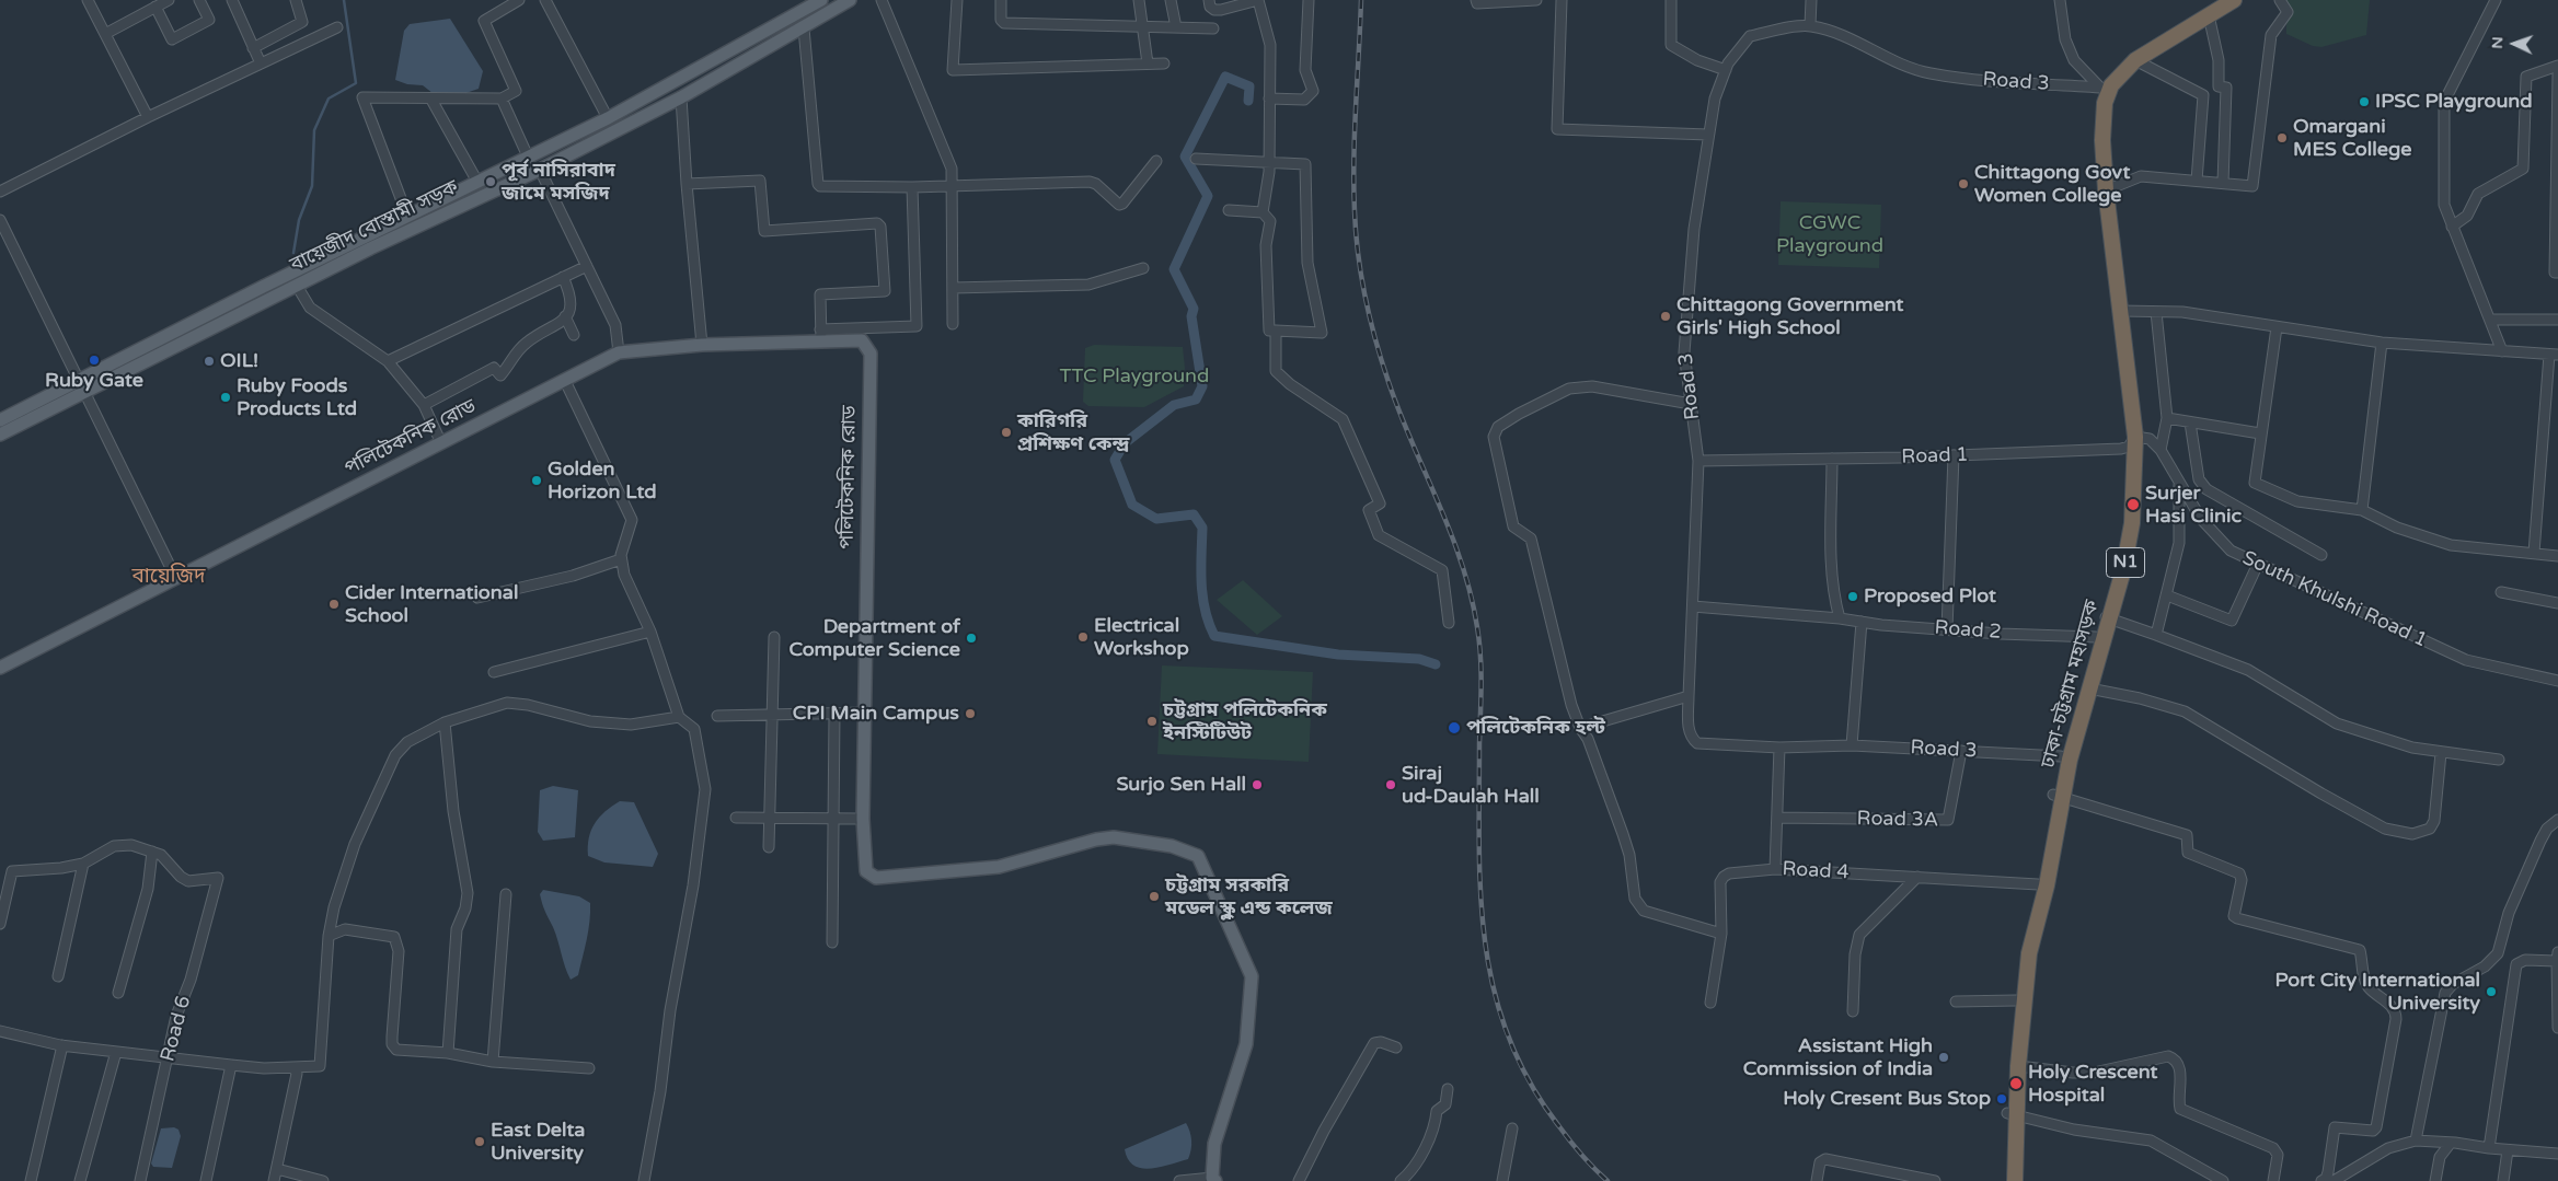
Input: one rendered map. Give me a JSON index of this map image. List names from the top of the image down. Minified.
{"streets":{"highway":["N1","ঢাকা-চট্টগ্রাম মহাসড়ক"],"main road":["বায়েজীদ বোস্তামী সড়ক","পলিটেকনিক রোড"],"street":["Road 3","Road 1","South Khulshi Road 1","Road 2","Road 3A","Road 4","Road 6"]},"crossings":[["Road 3","Road 1"],["Road 3","Road 2"],["Road 3","ঢাকা-চট্টগ্রাম মহাসড়ক"],["Road 3","Road 3A"],["Road 1","ঢাকা-চট্টগ্রাম মহাসড়ক"],["Road 2","ঢাকা-চট্টগ্রাম মহাসড়ক"],["ঢাকা-চট্টগ্রাম মহাসড়ক","Road 4"]],"districts":["বায়েজিদ"],"parks":["CGWC Playground","TTC Playground"],"places":["IPSC Playground","Omargani MES College","পূর্ব নাসিরাবাদ জামে মসজিদ","Chittagong Govt Women College","Chittagong Government Girls' High School","Ruby Gate","OIL!","Ruby Foods Products Ltd","কারিগরি প্রশিক্ষণ কেন্দ্র","Golden Horizon Ltd","Surjer Hasi Clinic","Proposed Plot","Cider International School","Electrical Workshop","Department of Computer Science","CPI Main Campus","চট্টগ্রাম পলিটেকনিক ইনস্টিটিউট","পলিটেকনিক হল্ট","Surjo Sen Hall","Siraj ud-Daulah Hall","চট্টগ্রাম সরকারি মডেল স্কুল এন্ড কলেজ","Port City International University","Assistant High Commission of India","Holy Crescent Hospital","Holy Cresent Bus Stop","East Delta University"],"north":"left"}
